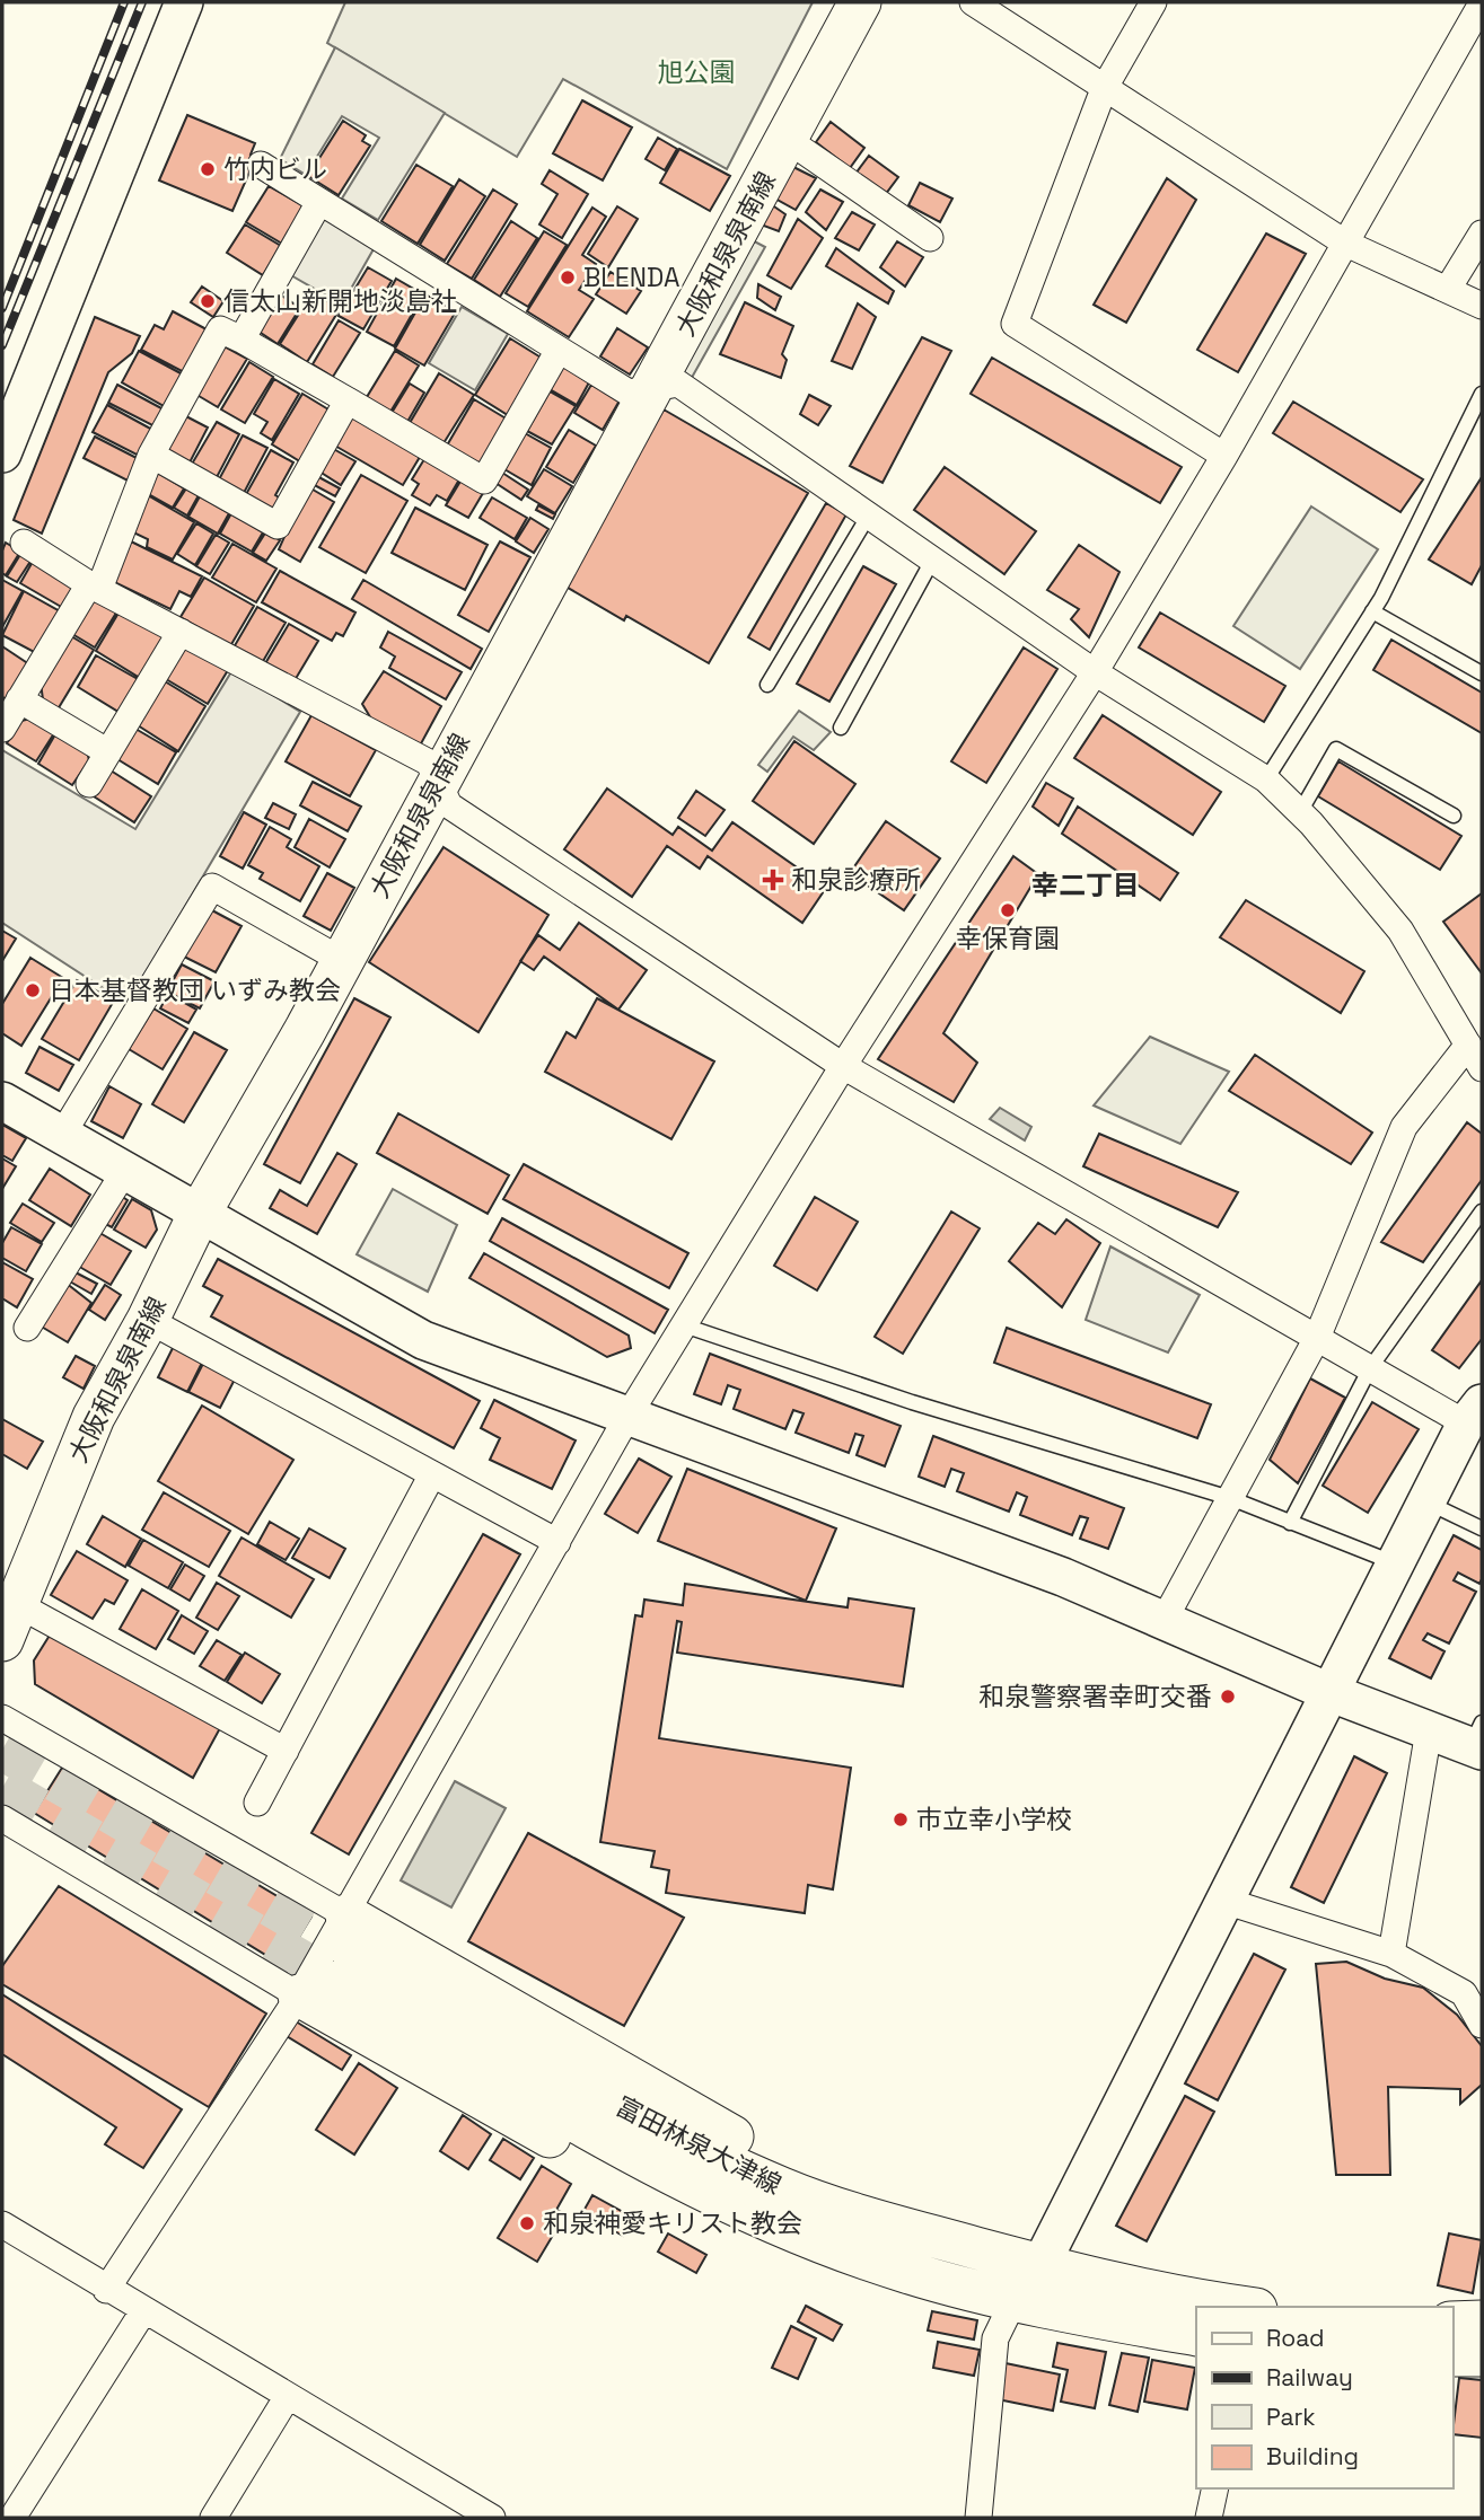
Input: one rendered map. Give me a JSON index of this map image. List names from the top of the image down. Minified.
{"streets":{"main road":["大阪和泉泉南線","富田林泉大津線"]},"districts":["幸二丁目"],"parks":["旭公園"],"places":{"other":["竹内ビル","BLENDA","信太山新開地淡島社","幸保育園","日本基督教団 いずみ教会","和泉警察署幸町交番","市立幸小学校","和泉神愛キリスト教会"],"health":["和泉診療所"]},"legend":["Road","Railway","Park","Building"]}
